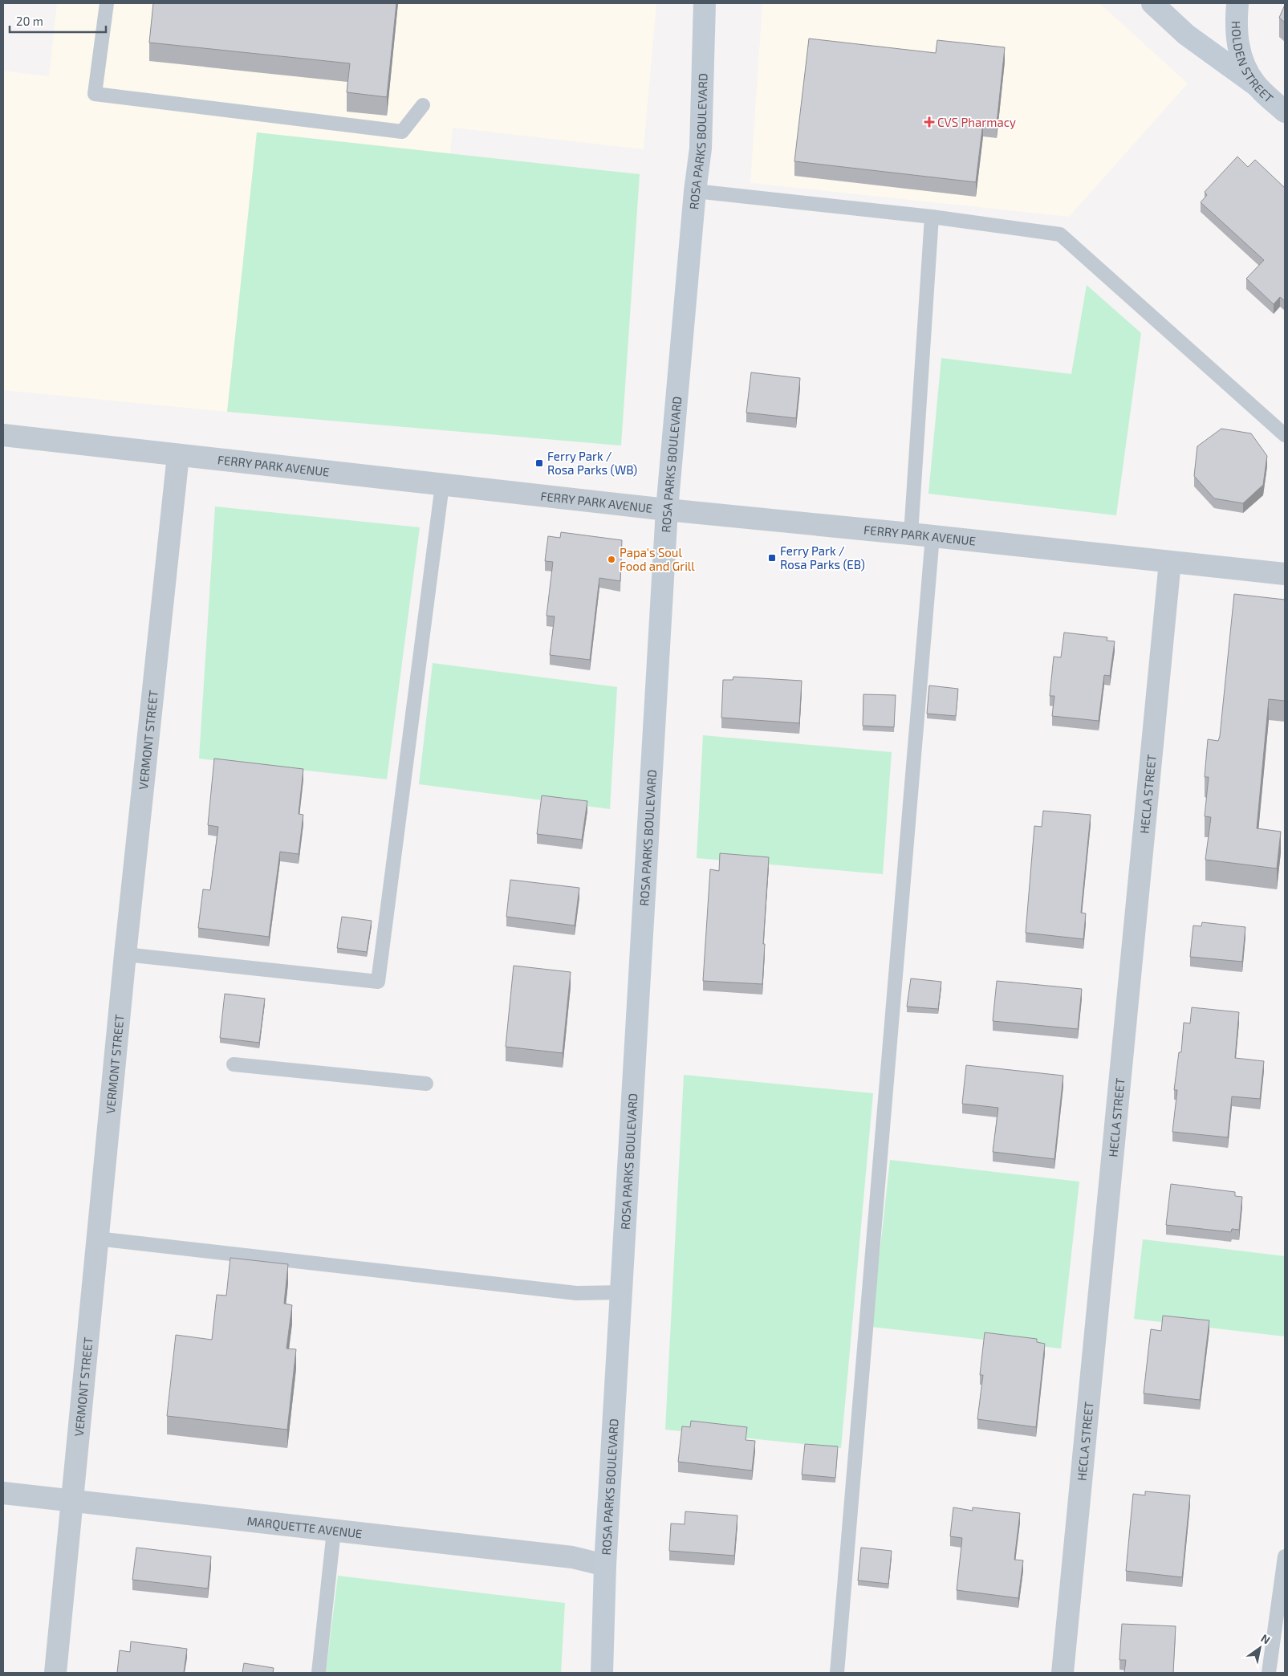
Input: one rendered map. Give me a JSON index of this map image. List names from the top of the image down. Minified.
{"streets":{"street":["HOLDEN STREET","ROSA PARKS BOULEVARD","FERRY PARK AVENUE","VERMONT STREET","HECLA STREET","MARQUETTE AVENUE"]},"crossings":[["ROSA PARKS BOULEVARD","FERRY PARK AVENUE"],["ROSA PARKS BOULEVARD","MARQUETTE AVENUE"],["FERRY PARK AVENUE","VERMONT STREET"],["FERRY PARK AVENUE","HECLA STREET"],["VERMONT STREET","MARQUETTE AVENUE"]],"places":{"health":["CVS Pharmacy"],"transit":["Ferry Park / Rosa Parks (WB)","Ferry Park / Rosa Parks (EB)"],"other":["Papa's Soul Food and Grill"]},"scale_bar":"20 m","north":"top right"}
